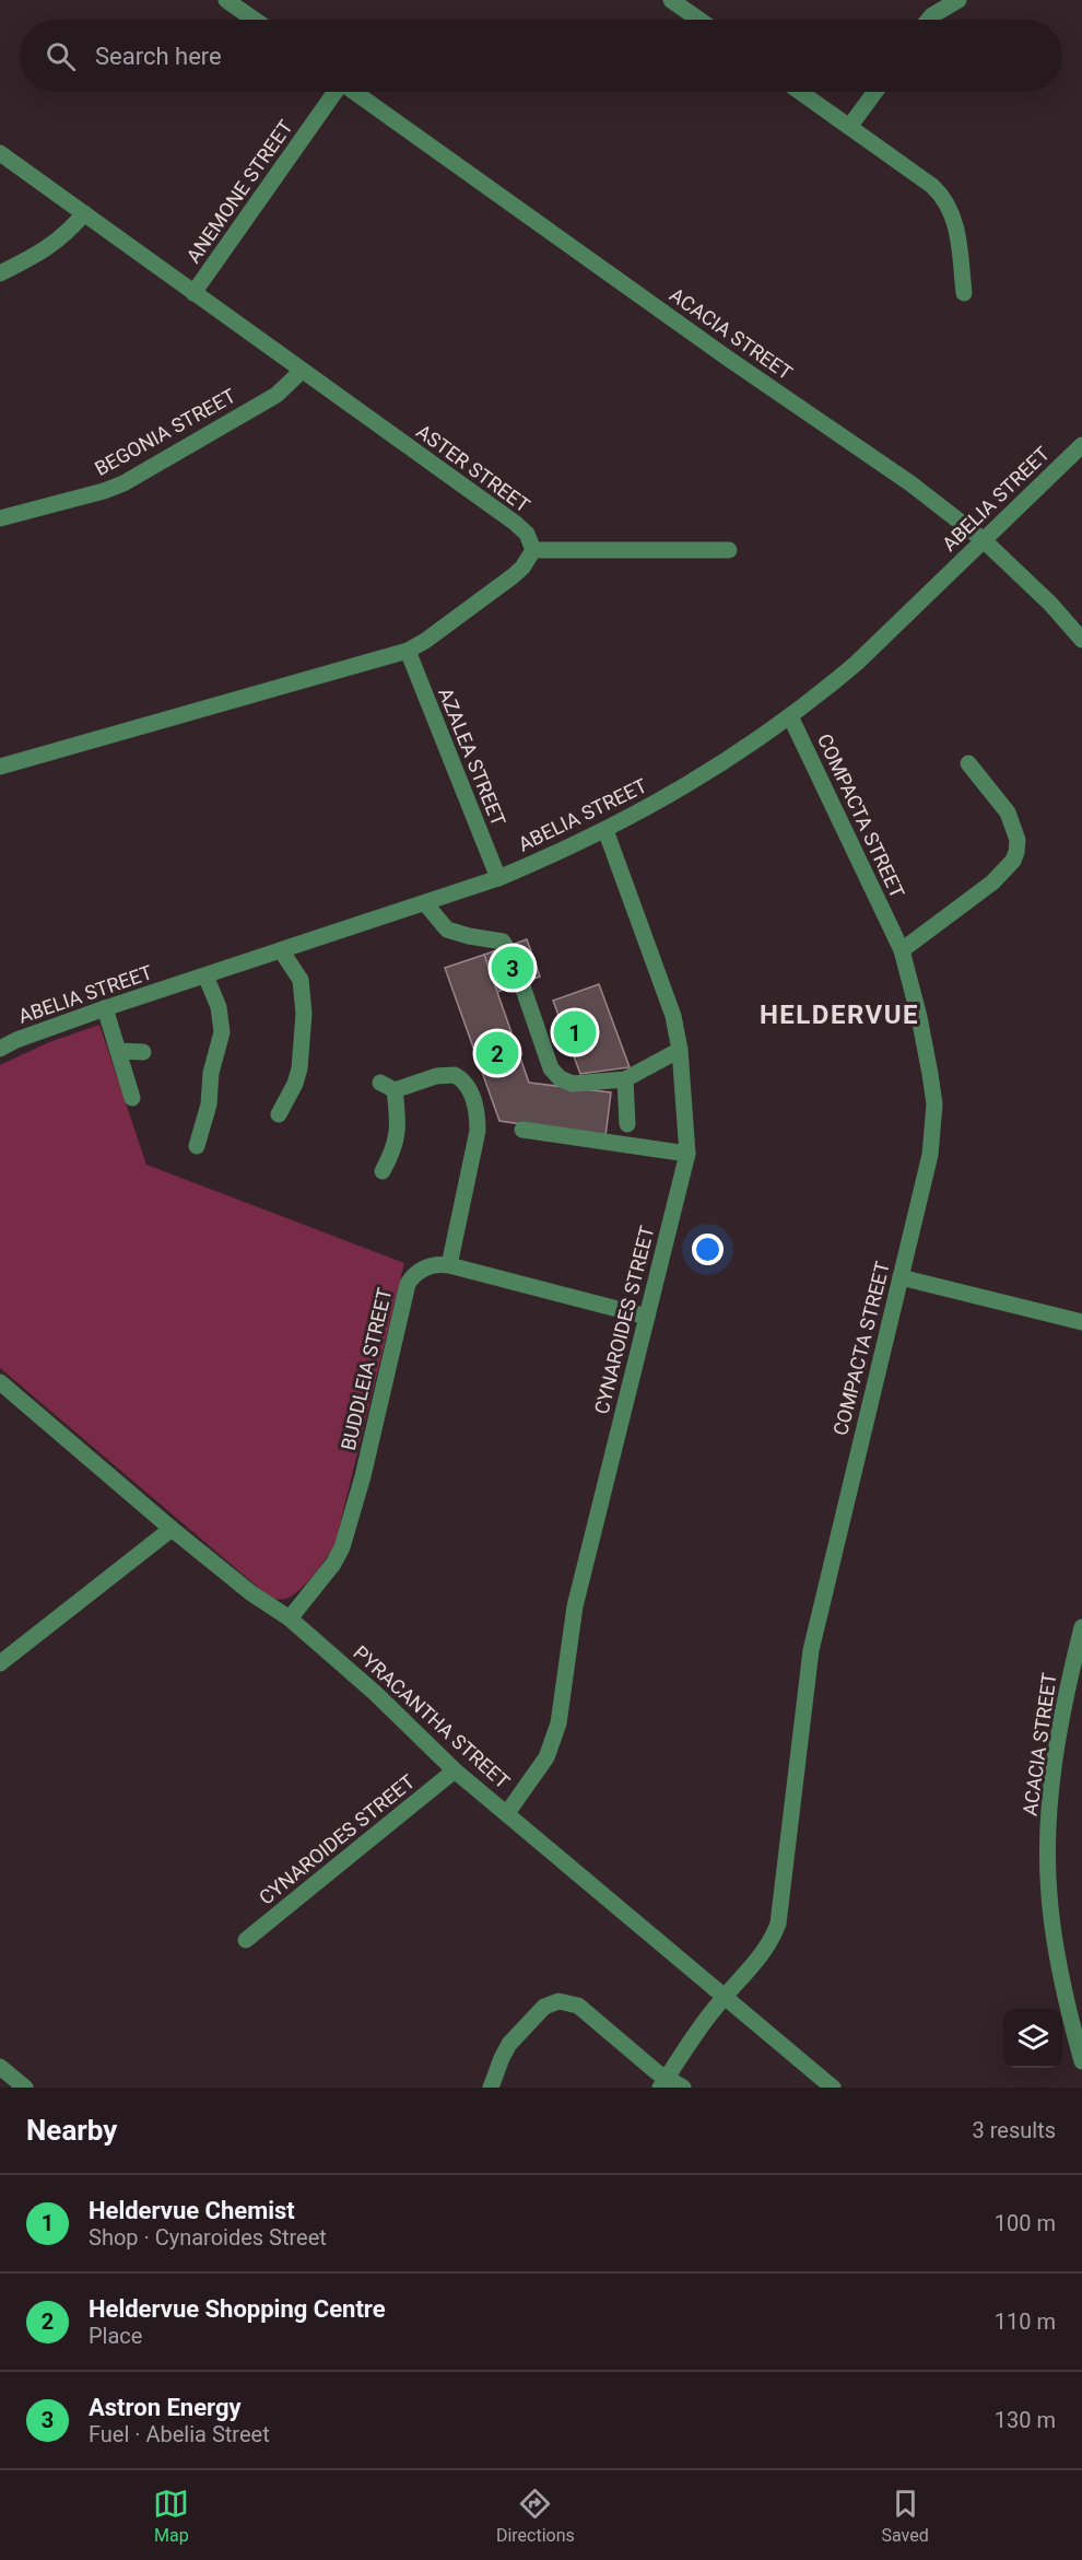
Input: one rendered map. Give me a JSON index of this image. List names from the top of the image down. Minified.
{"streets":{"street":["ANEMONE STREET","ACACIA STREET","BEGONIA STREET","ASTER STREET","ABELIA STREET","AZALEA STREET","COMPACTA STREET","CYNAROIDES STREET","BUDDLEIA STREET","PYRACANTHA STREET"]},"crossings":[["ANEMONE STREET","ASTER STREET"],["ACACIA STREET","ABELIA STREET"],["BEGONIA STREET","ASTER STREET"],["ABELIA STREET","AZALEA STREET"],["ABELIA STREET","COMPACTA STREET"],["ABELIA STREET","CYNAROIDES STREET"],["COMPACTA STREET","PYRACANTHA STREET"],["CYNAROIDES STREET","BUDDLEIA STREET"],["CYNAROIDES STREET","PYRACANTHA STREET"],["BUDDLEIA STREET","PYRACANTHA STREET"]],"districts":["HELDERVUE"],"page":{"search":"Search here","pins":["3","1","2"],"heading":["Nearby","3 results"],"list":[{"mark":"1","name":"Heldervue Chemist","note":"Shop · Cynaroides Street","value":"100 m"},{"mark":"2","name":"Heldervue Shopping Centre","note":"Place","value":"110 m"},{"mark":"3","name":"Astron Energy","note":"Fuel · Abelia Street","value":"130 m"}],"nav":["Map","Directions","Saved"]}}
